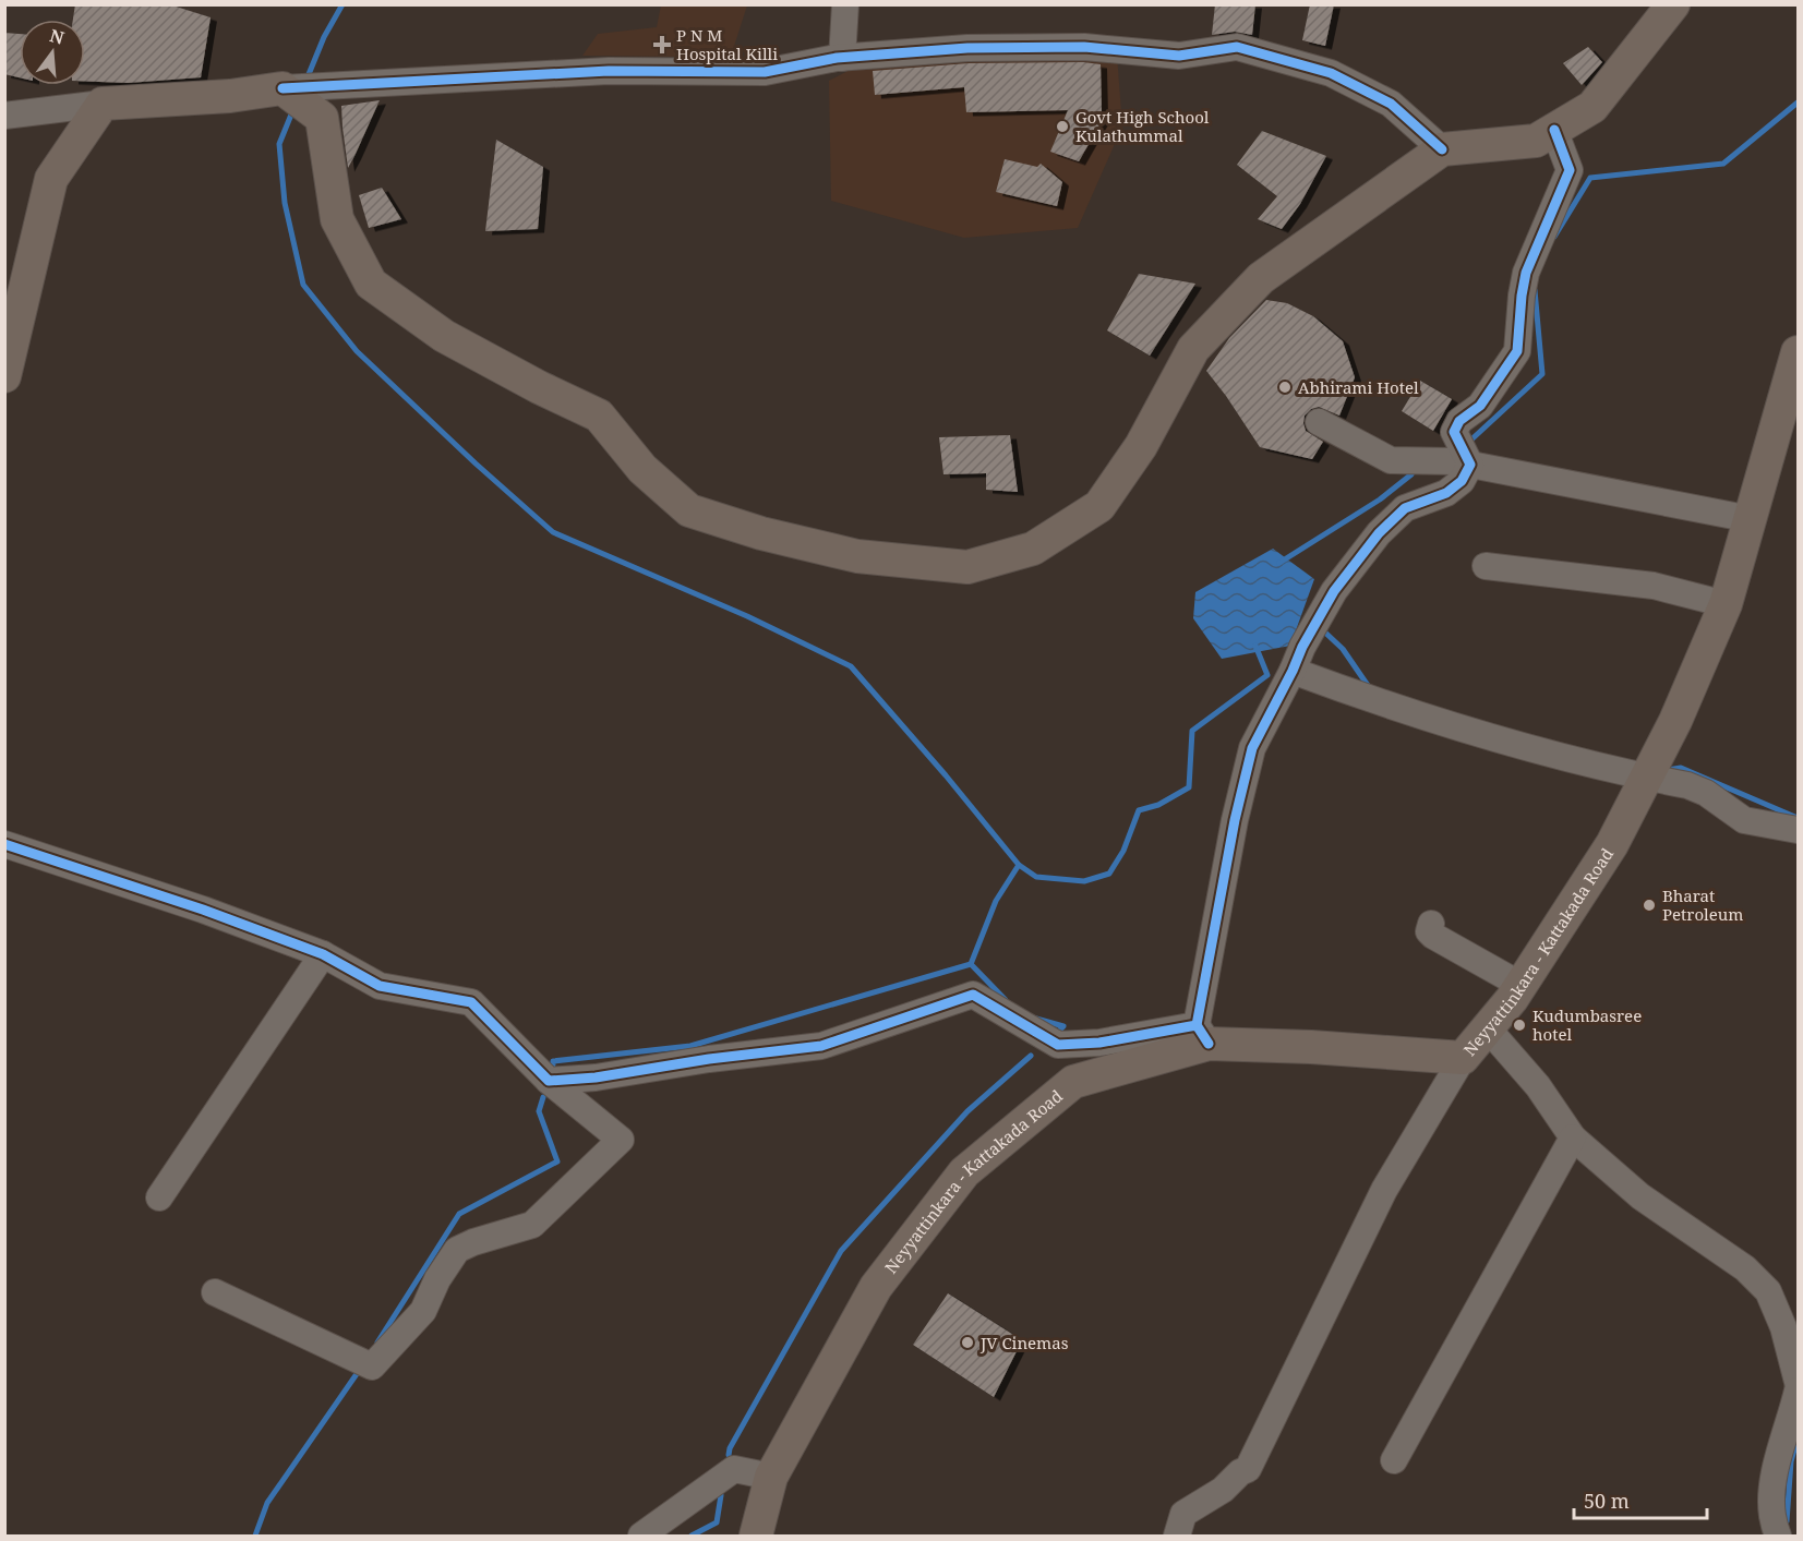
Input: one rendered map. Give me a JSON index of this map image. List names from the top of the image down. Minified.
{"streets":{"main road":["Neyyattinkara - Kattakada Road"]},"places":{"health":["P N M Hospital Killi"],"other":["Govt High School Kulathummal","Abhirami Hotel","Bharat Petroleum","Kudumbasree hotel","JV Cinemas"]},"scale_bar":"50 m","north":"top"}
